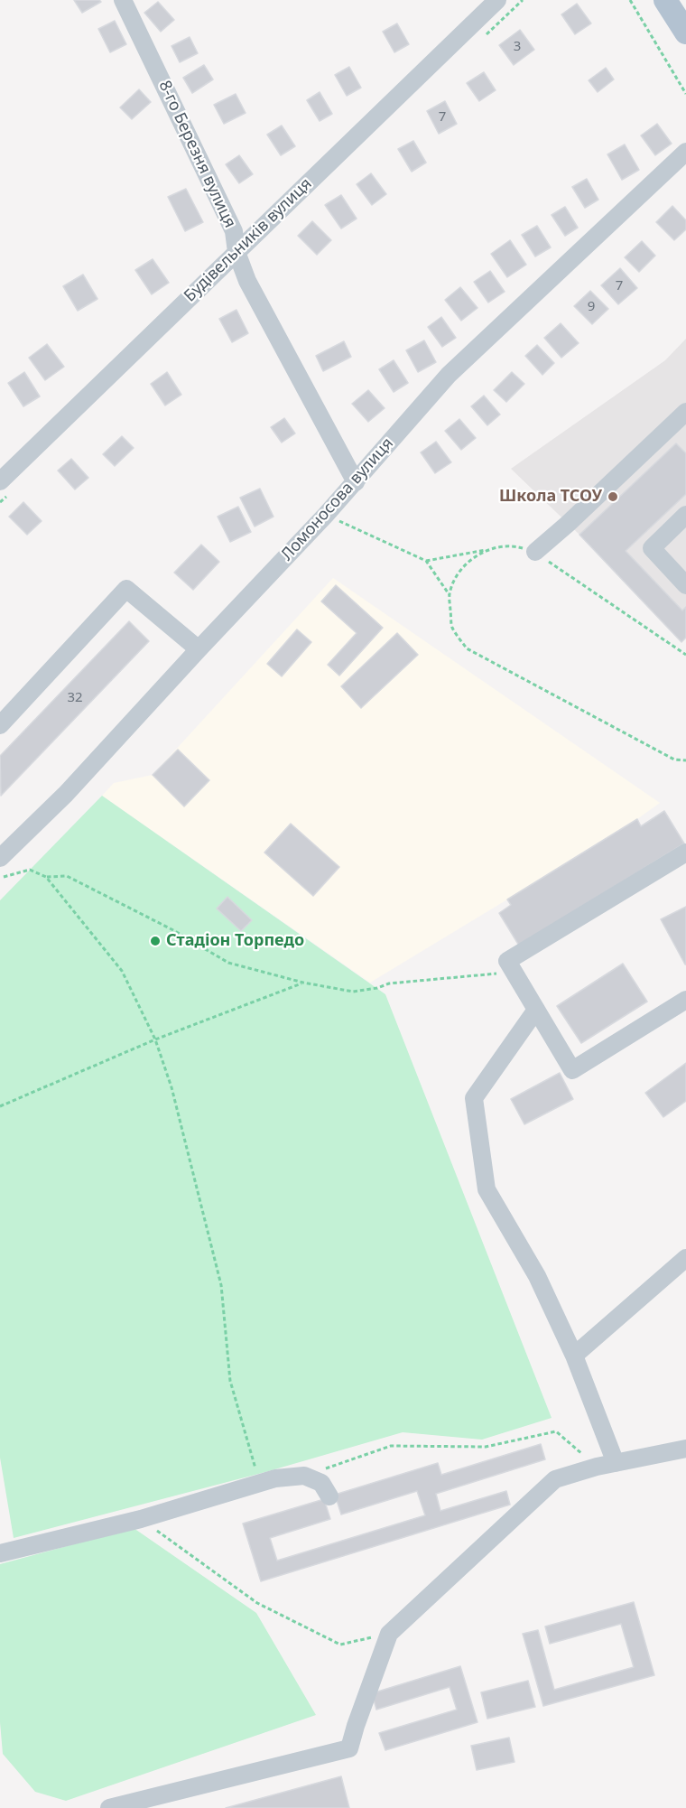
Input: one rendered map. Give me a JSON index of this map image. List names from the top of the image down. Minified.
{"streets":{"street":["8-го Березня вулиця","Будівельників вулиця","Ломоносова вулиця"]},"crossings":[["8-го Березня вулиця","Будівельників вулиця"],["8-го Березня вулиця","Ломоносова вулиця"]],"places":["Школа ТСОУ","Стадіон Торпедо"],"house_numbers":["3","7","7","9","32"]}
